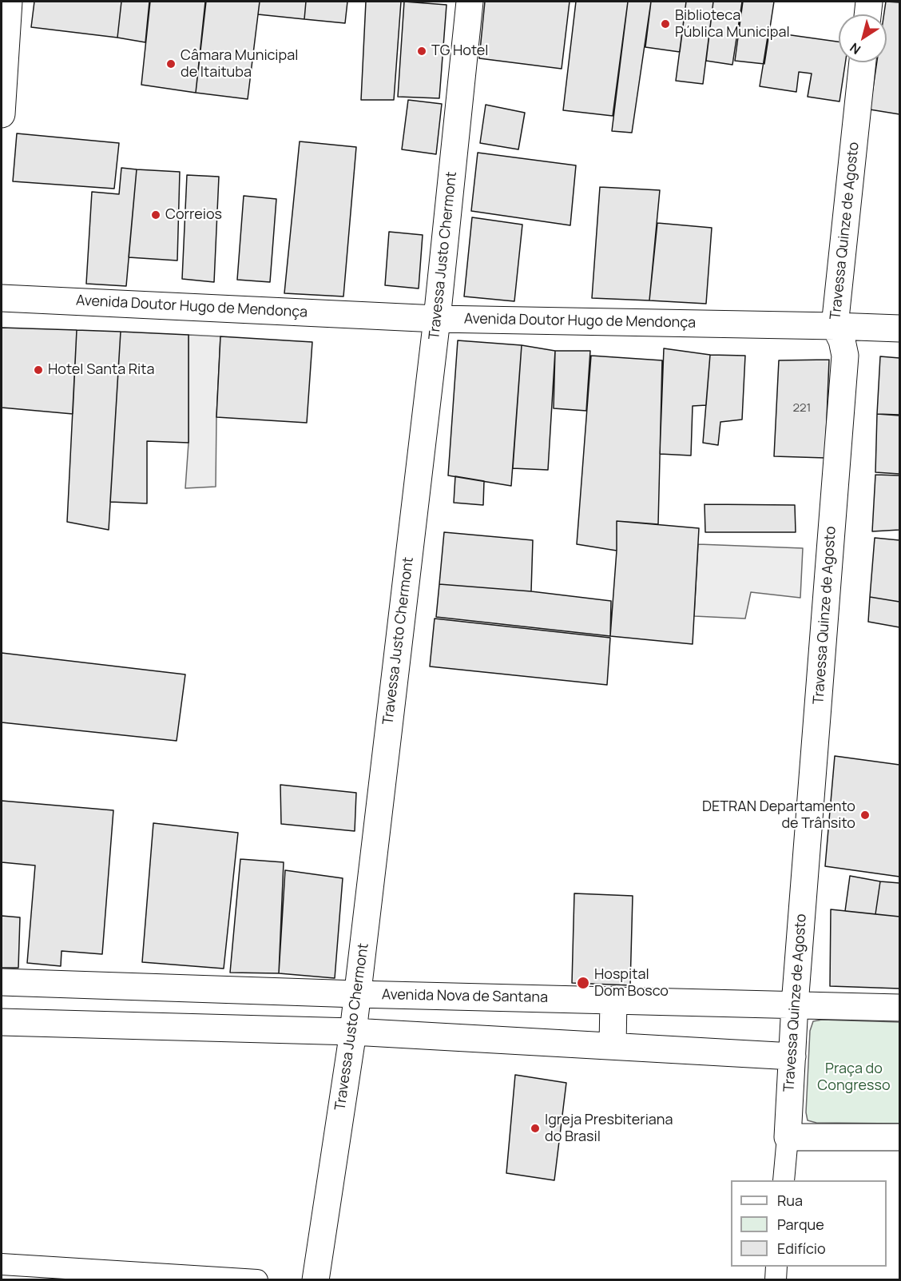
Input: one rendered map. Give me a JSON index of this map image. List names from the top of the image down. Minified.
{"streets":{"street":["Travessa Quinze de Agosto","Travessa Justo Chermont","Avenida Doutor Hugo de Mendonça","Avenida Nova de Santana"]},"crossings":[["Travessa Quinze de Agosto","Avenida Doutor Hugo de Mendonça"],["Travessa Quinze de Agosto","Avenida Nova de Santana"],["Travessa Justo Chermont","Avenida Doutor Hugo de Mendonça"],["Travessa Justo Chermont","Avenida Nova de Santana"]],"parks":["Praça do Congresso"],"places":["Biblioteca Pública Municipal","TG Hotel","Câmara Municipal de Itaituba","Correios","Hotel Santa Rita","DETRAN Departamento de Trânsito","Hospital Dom Bosco","Igreja Presbiteriana do Brasil"],"house_numbers":["221"],"legend":["Rua","Parque","Edifício"],"north":"bottom left"}
